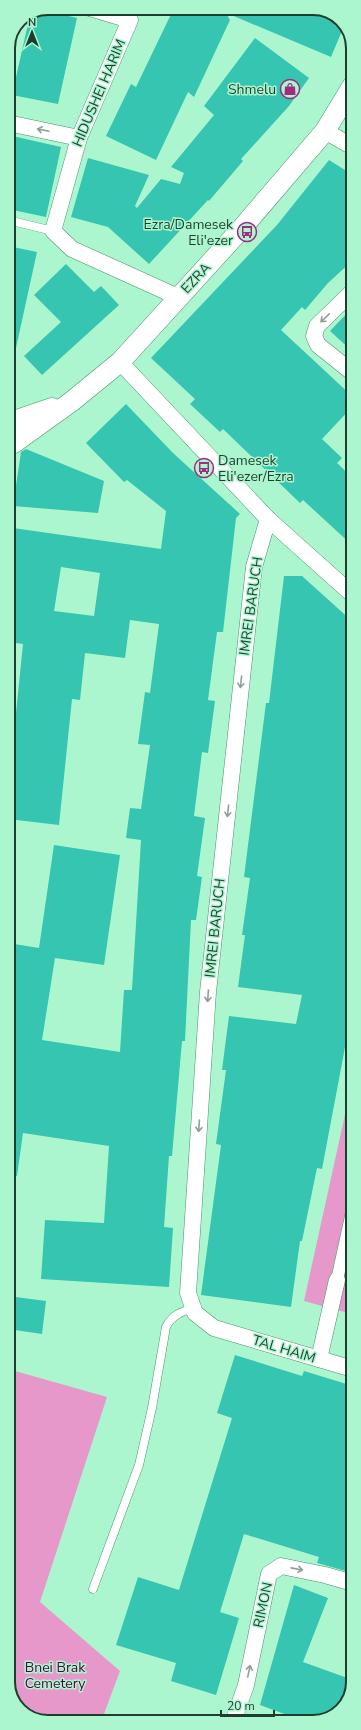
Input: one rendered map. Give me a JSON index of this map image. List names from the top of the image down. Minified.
{"streets":{"street":["HIDUSHEI HARIM","EZRA","IMREI BARUCH","TAL HAIM","RIMON"]},"crossings":[["IMREI BARUCH","TAL HAIM"]],"one_way":["IMREI BARUCH"],"parks":["Bnei Brak Cemetery"],"places":{"shop":["Shmelu"],"bus stop":["Ezra/Damesek Eli'ezer","Damesek Eli'ezer/Ezra"]},"scale_bar":"20 m","north":"top"}
